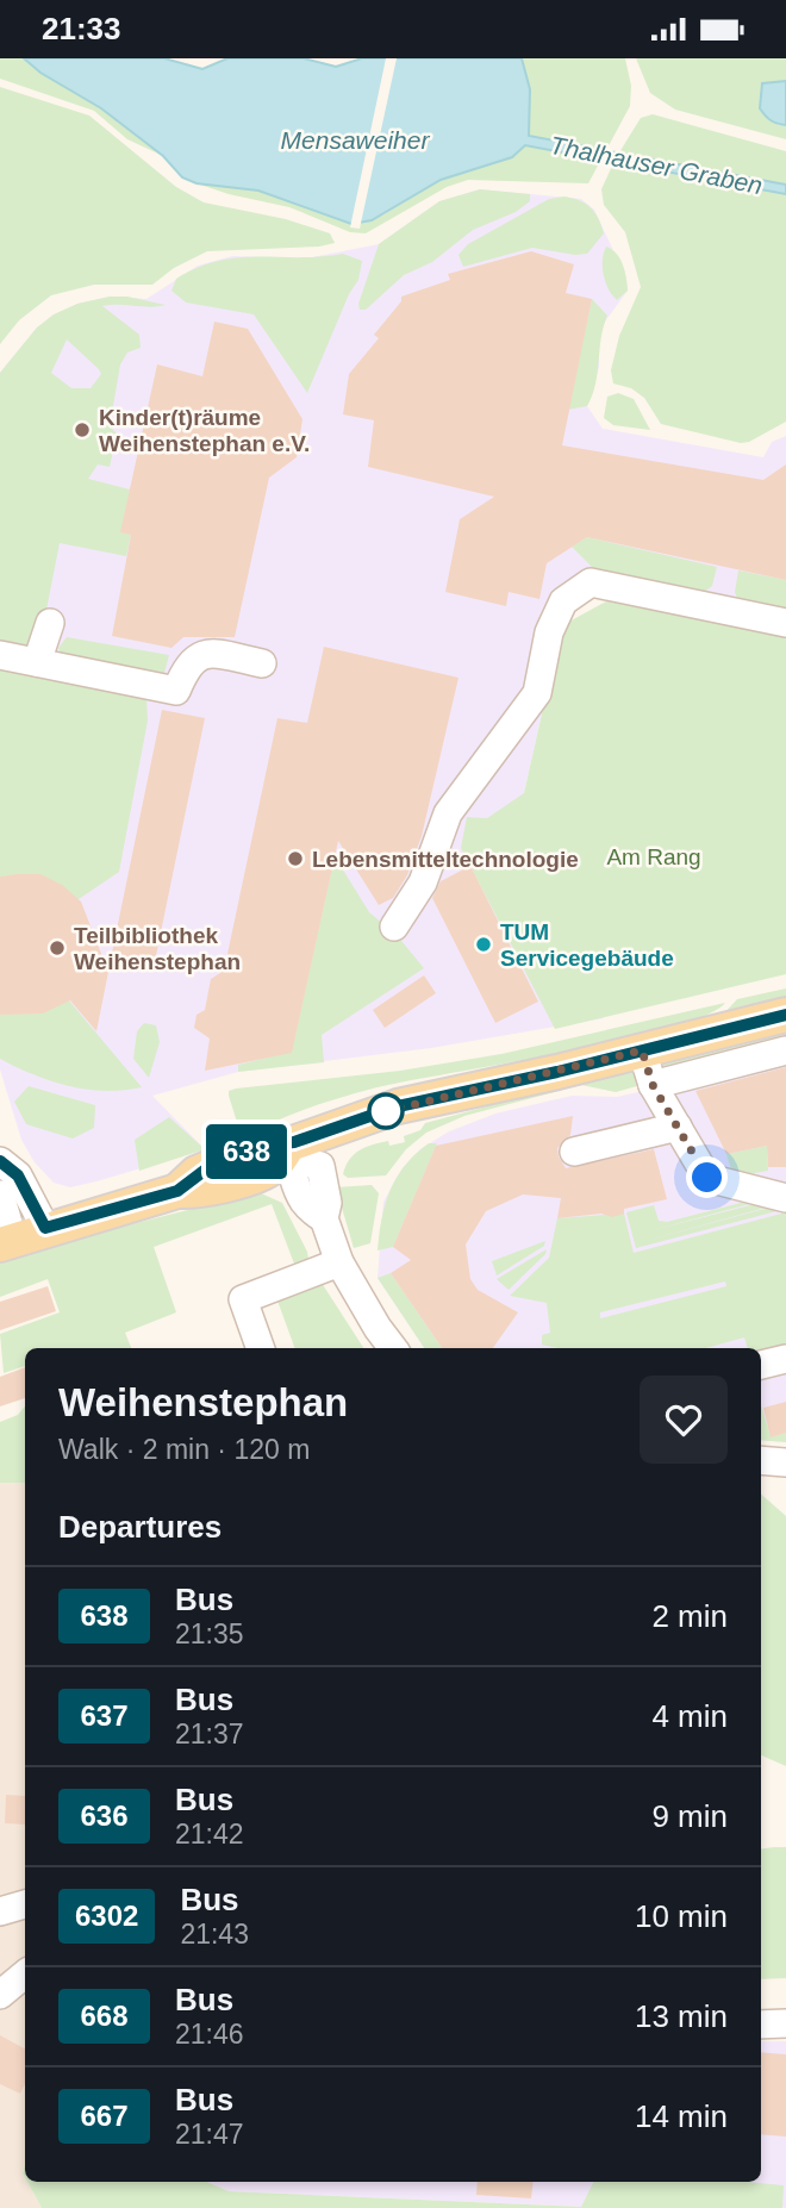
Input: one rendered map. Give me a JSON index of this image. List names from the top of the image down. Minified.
{"water":["Mensaweiher","Thalhauser Graben"],"parks":["Am Rang"],"places":["Kinder(t)räume Weihenstephan e.V.","Lebensmitteltechnologie","TUM Servicegebäude","Teilbibliothek Weihenstephan"],"lines":["bus line 638"],"page":{"status":"21:33","on_map":"638","heading":[["Weihenstephan","Walk · 2 min · 120 m"],"Departures"],"list":[{"mark":"638","name":"Bus","note":"21:35","value":"2 min"},{"mark":"637","name":"Bus","note":"21:37","value":"4 min"},{"mark":"636","name":"Bus","note":"21:42","value":"9 min"},{"mark":"6302","name":"Bus","note":"21:43","value":"10 min"},{"mark":"668","name":"Bus","note":"21:46","value":"13 min"},{"mark":"667","name":"Bus","note":"21:47","value":"14 min"}]}}
